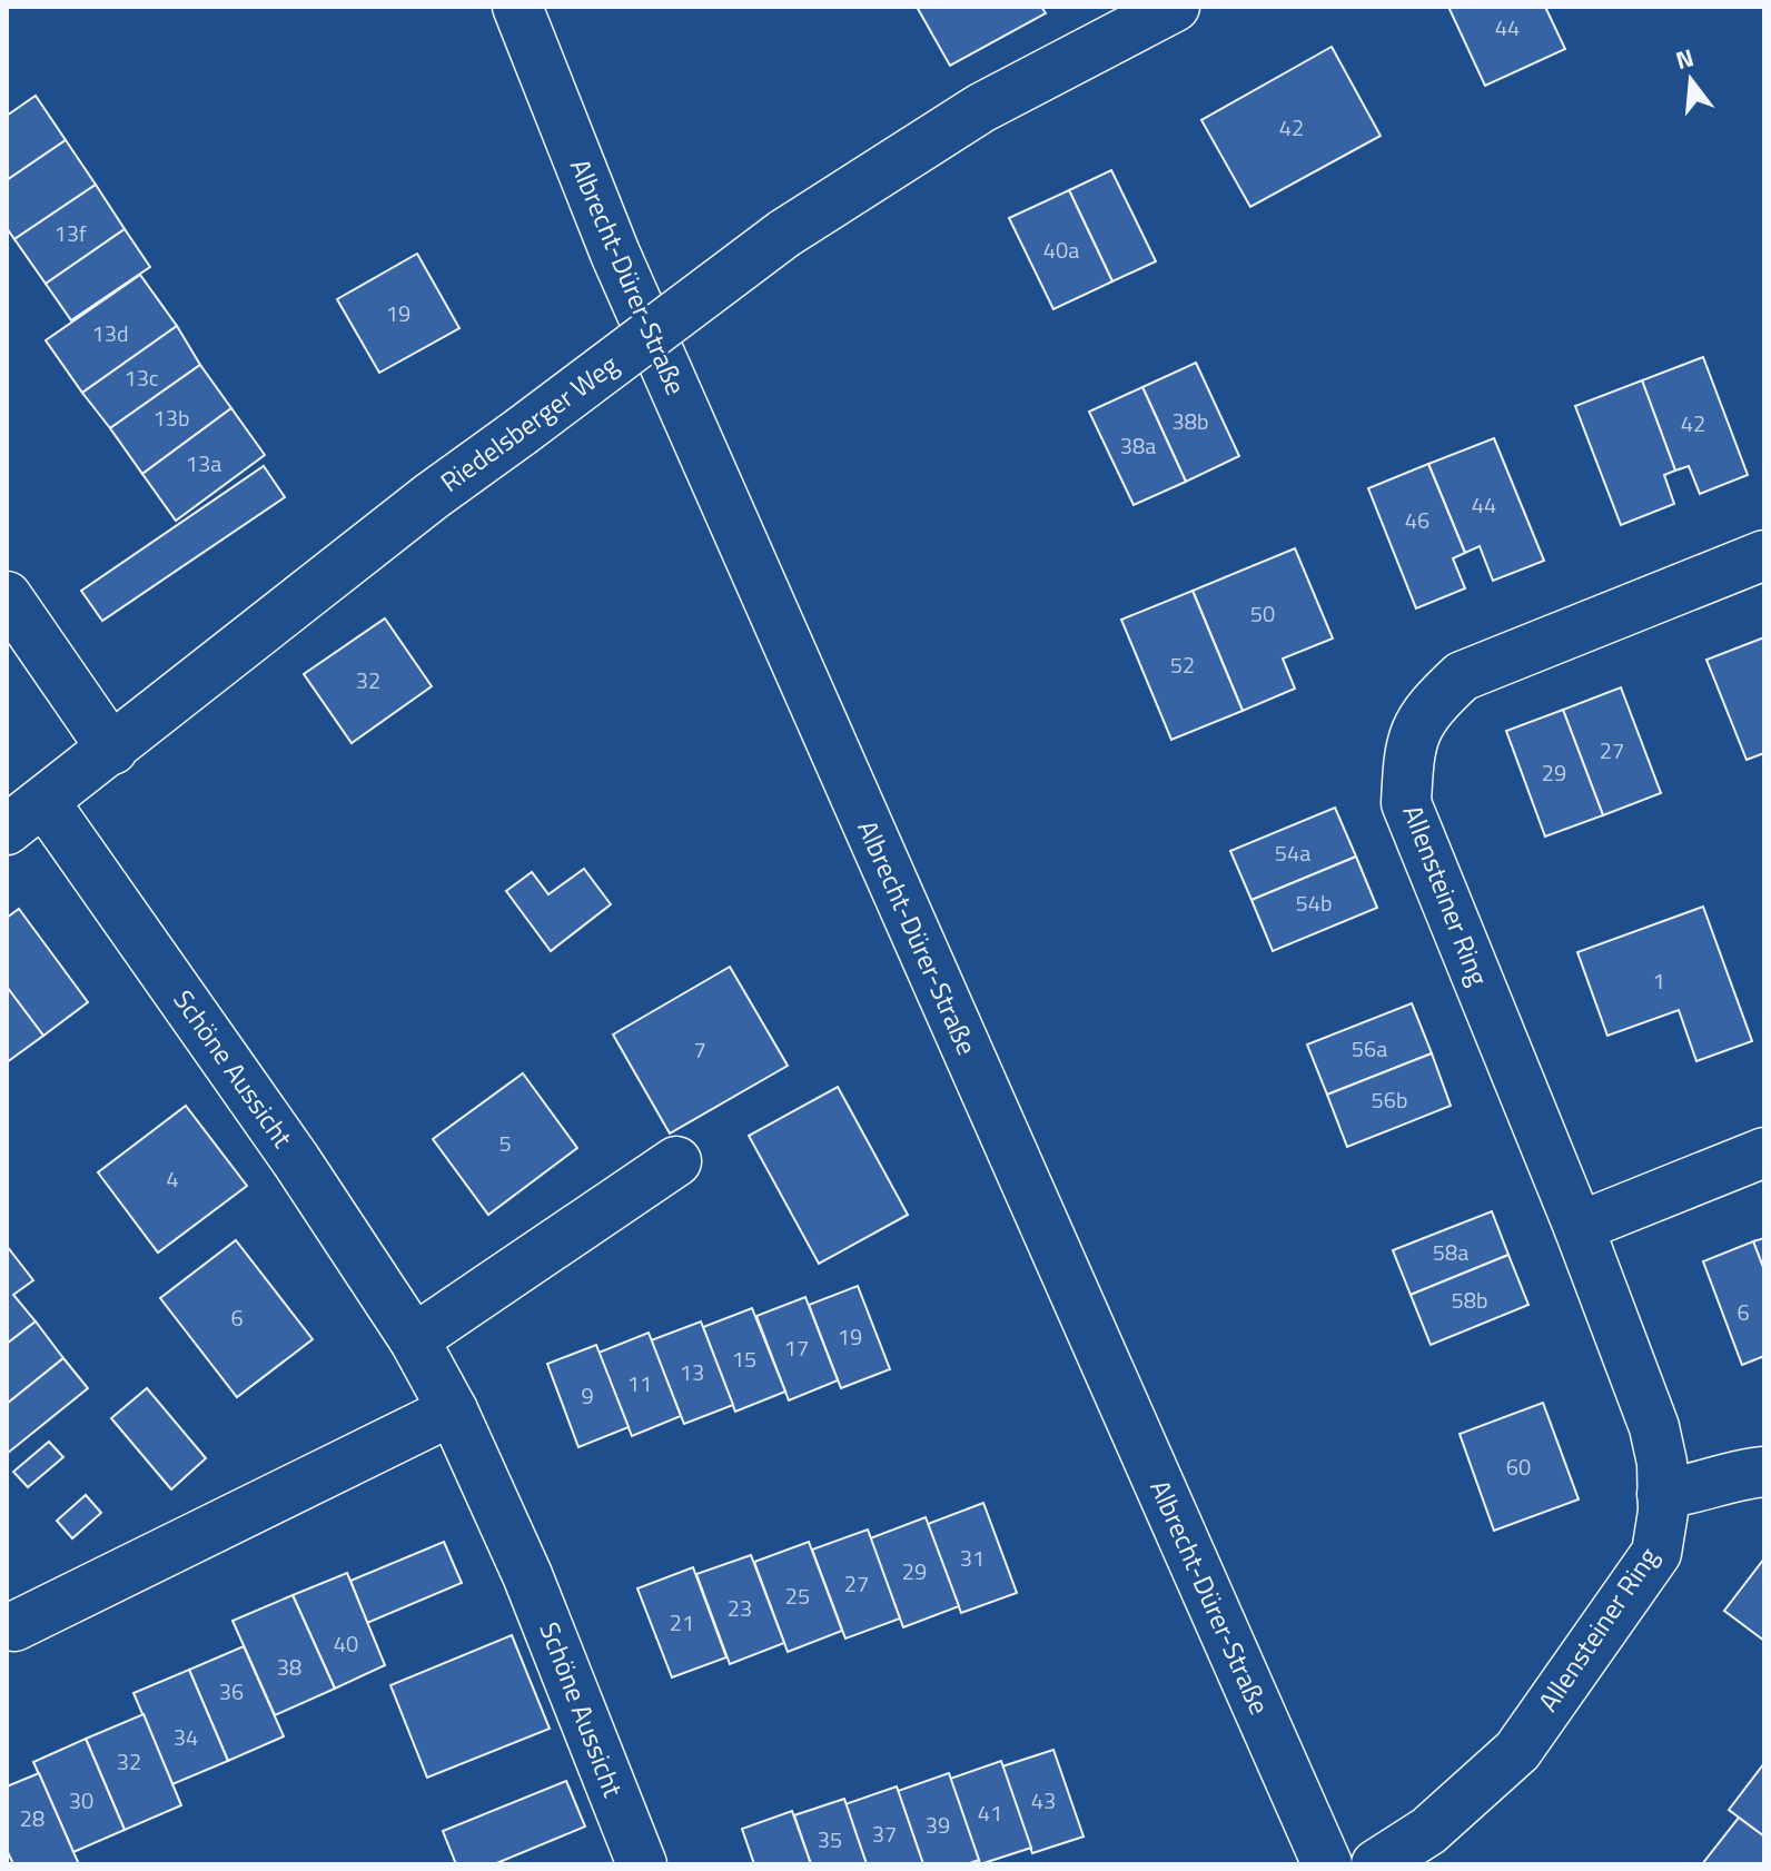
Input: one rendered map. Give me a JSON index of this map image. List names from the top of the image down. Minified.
{"streets":{"street":["Albrecht-Dürer-Straße","Riedelsberger Weg","Allensteiner Ring","Schöne Aussicht"]},"crossings":[["Riedelsberger Weg","Schöne Aussicht"]],"house_numbers":["44","42","13f","40a","19","13d","13c","13b","38b","42","38a","13a","44","46","50","52","32","27","29","54a","54b","1","56a","7","56b","5","4","58a","58b","6","6","19","17","15","13","11","9","60","31","29","27","25","23","21","40","38","36","34","32","30","43","41","28","39","37","35"],"north":"top"}
